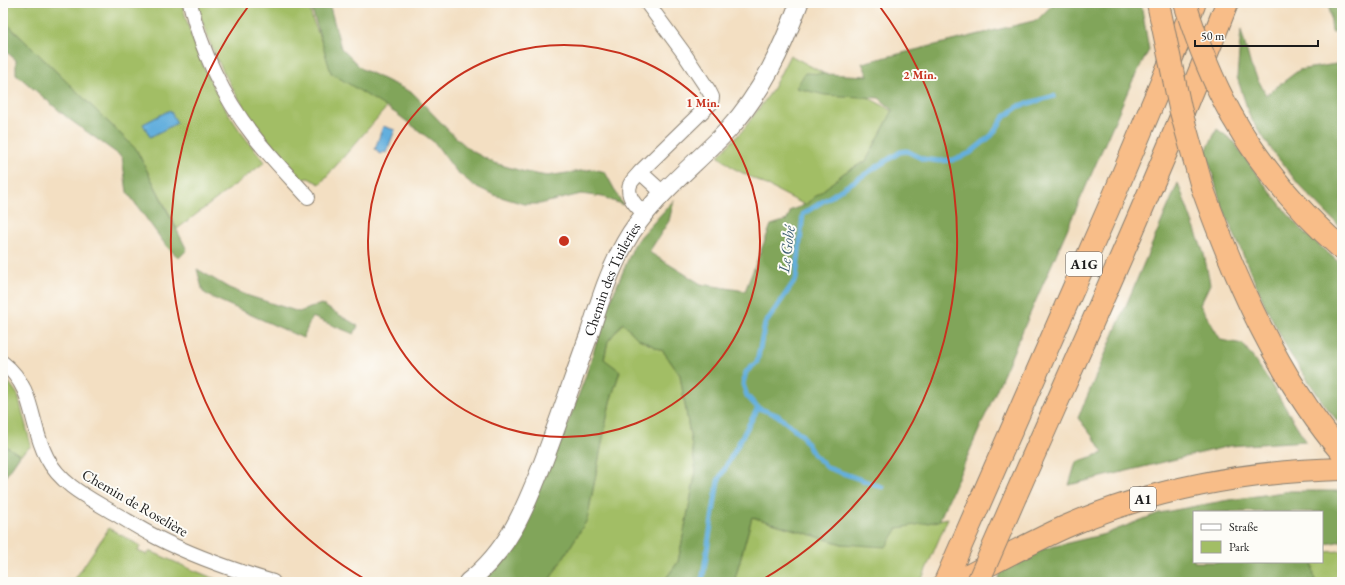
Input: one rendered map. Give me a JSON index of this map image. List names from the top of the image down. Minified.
{"streets":{"highway":["A1G","A1"],"street":["Chemin des Tuileries","Chemin de Roselière"]},"water":["Le Gobé"],"legend":["Straße","Park"],"scale_bar":"50 m","rings":["2 Min.","1 Min."]}
